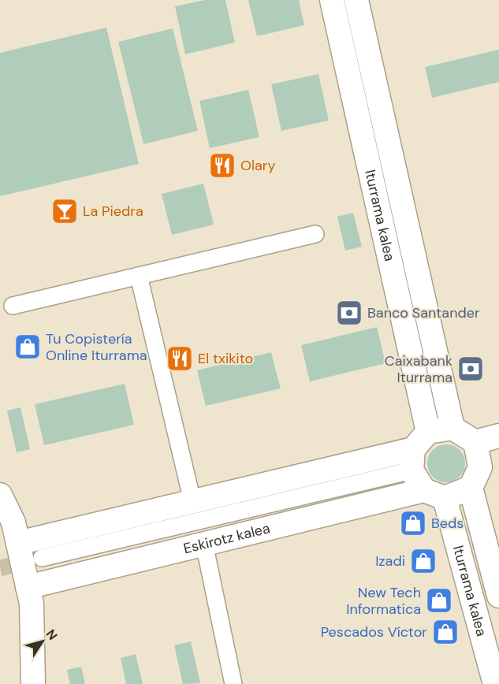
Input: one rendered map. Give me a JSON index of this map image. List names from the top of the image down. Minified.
{"streets":{"street":["Iturrama kalea","Eskirotz kalea"]},"crossings":[["Iturrama kalea","Eskirotz kalea"]],"places":{"restaurant":["Olary","El txikito"],"bar":["La Piedra"],"bank":["Banco Santander","Caixabank Iturrama"],"shop":["Tu Copistería Online Iturrama","Beds","Izadi","New Tech Informatica","Pescados Víctor"]},"north":"top right"}
